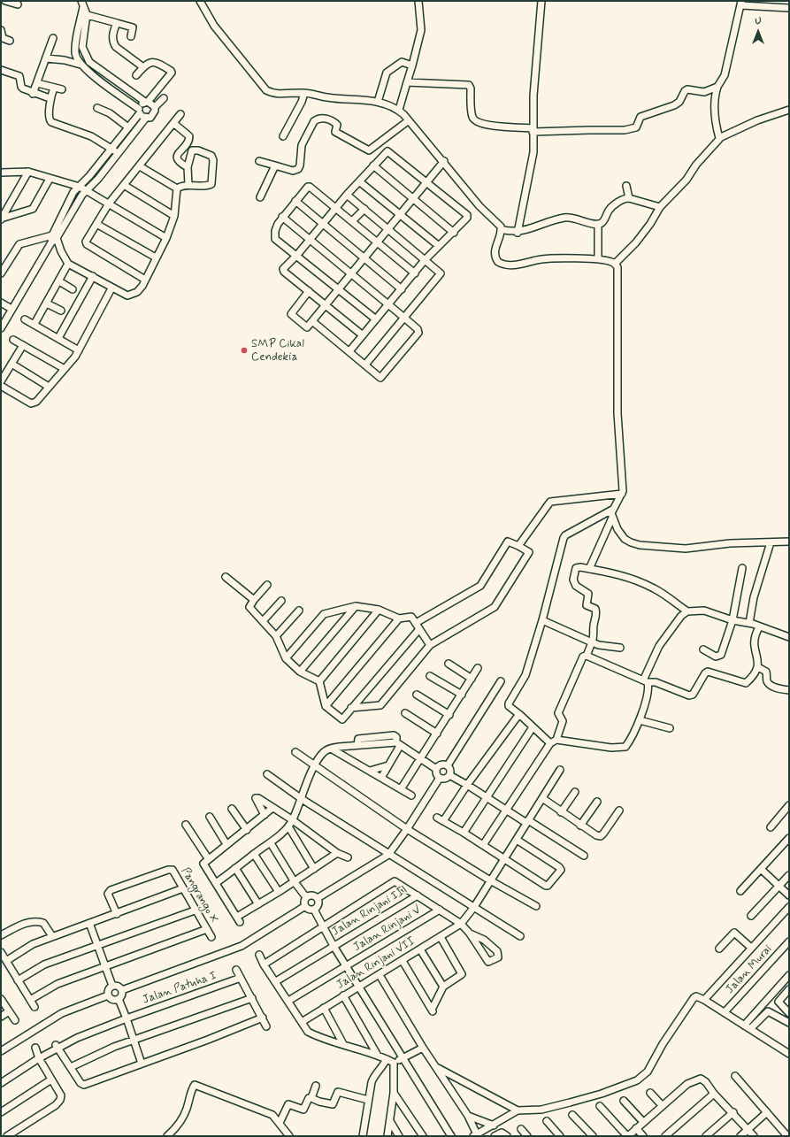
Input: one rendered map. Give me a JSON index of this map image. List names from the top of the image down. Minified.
{"streets":{"street":["Pangrango X","Jalan Rinjani III","Jalan Rinjani V","Jalan Rinjani VII","Jalan Murai","Jalan Patuha I"]},"places":["SMP Cikal Cendekia"],"north":"top"}
